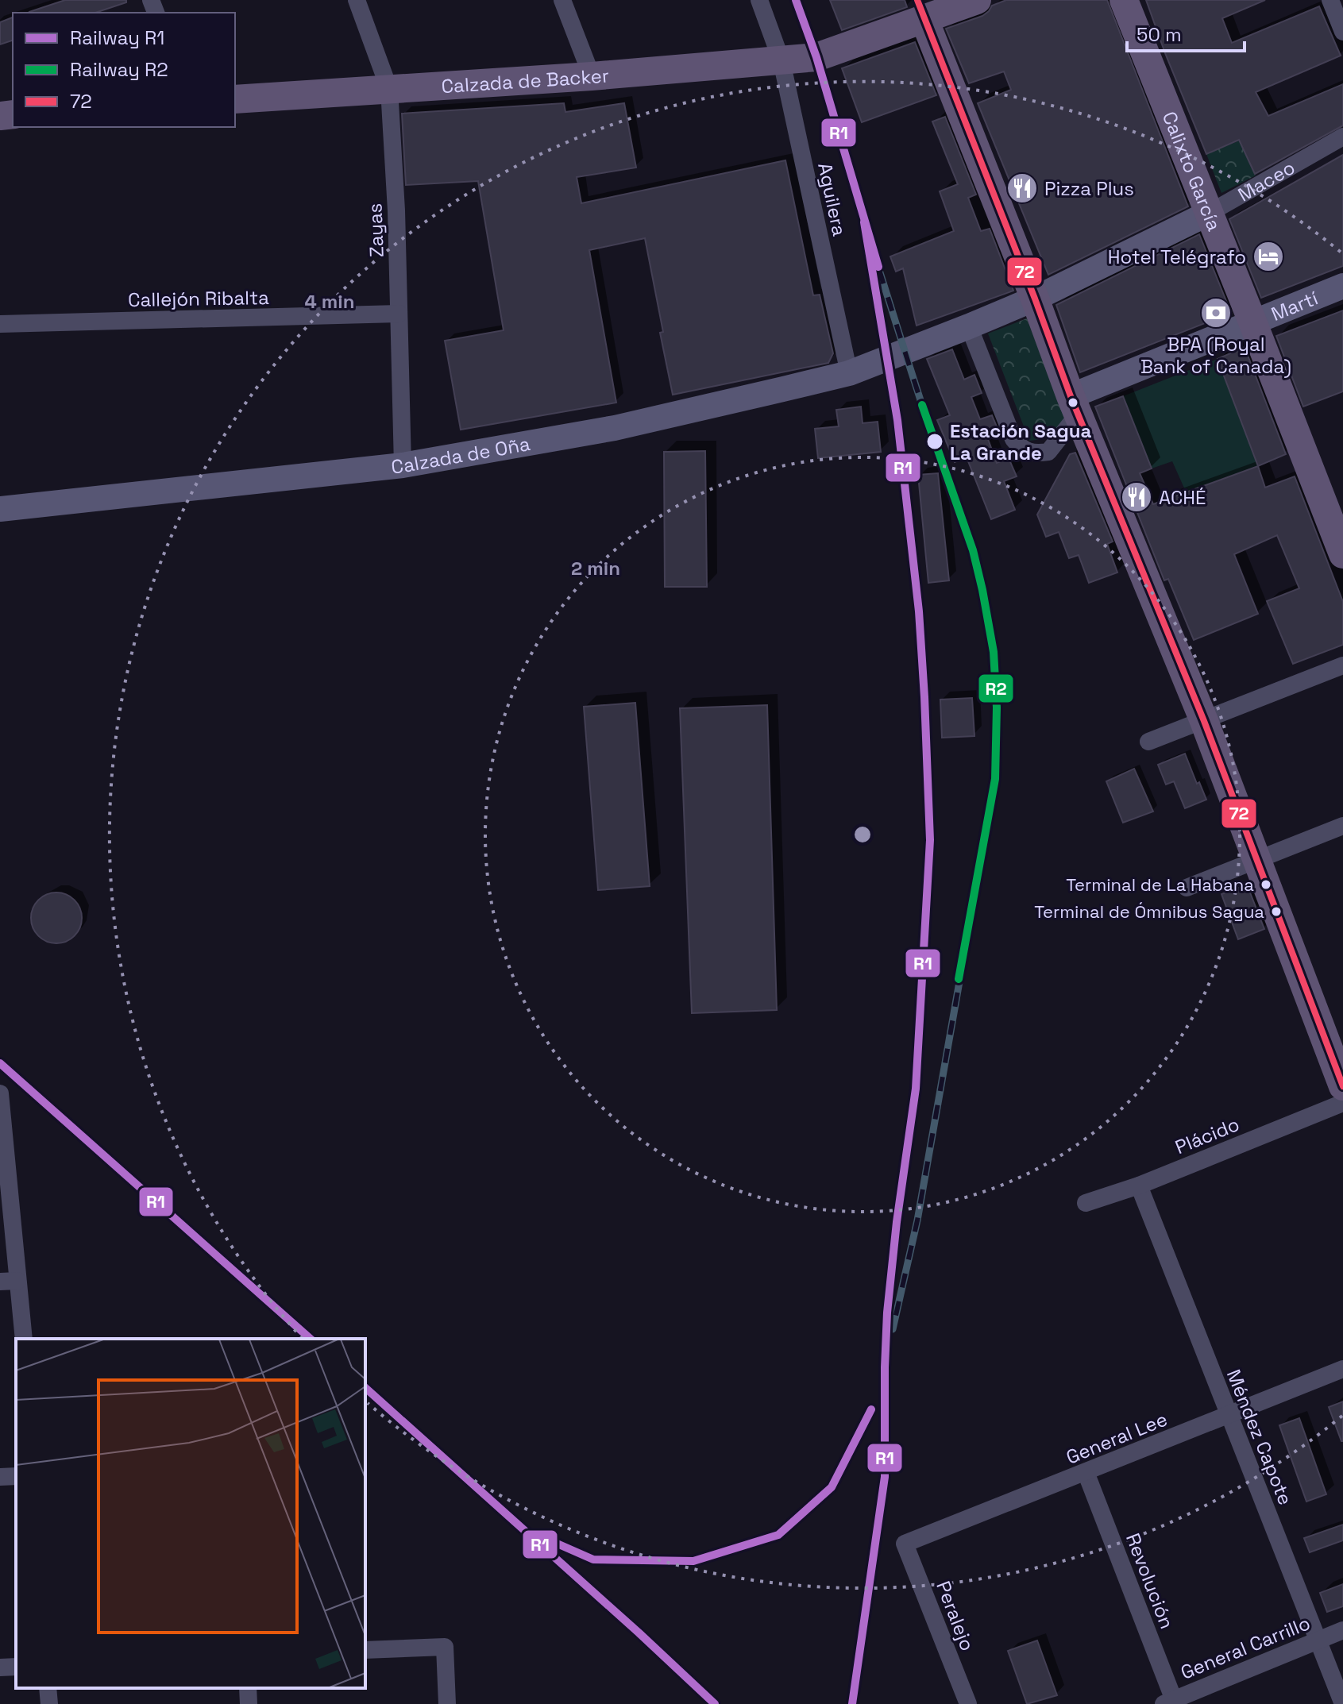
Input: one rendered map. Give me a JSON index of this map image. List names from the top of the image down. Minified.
{"streets":{"main road":["Calzada de Backer","Calixto García"],"street":["Maceo","Aguilera","Zayas","Callejón Ribalta","Martí","Calzada de Oña","Plácido","Méndez Capote","General Lee","Revolución","Peralejo","General Carrillo"]},"crossings":[["Calzada de Backer","Aguilera"],["Calzada de Backer","Zayas"],["Calixto García","Maceo"],["Calixto García","Martí"],["Maceo","Calzada de Oña"],["Aguilera","Calzada de Oña"],["Zayas","Callejón Ribalta"],["Zayas","Calzada de Oña"],["Plácido","Méndez Capote"],["Méndez Capote","General Lee"],["Méndez Capote","General Carrillo"],["General Lee","Revolución"],["General Lee","Peralejo"],["Revolución","General Carrillo"]],"places":{"restaurant":["Pizza Plus","ACHÉ"],"hotel":["Hotel Telégrafo"],"bank":["BPA (Royal Bank of Canada)"],"other":["Estación Sagua La Grande","Terminal de La Habana","Terminal de Ómnibus Sagua"]},"lines":["rail line R1","transit line 72","rail line R2"],"legend":["Railway R1","Railway R2","72"],"scale_bar":"50 m","rings":["4 min","2 min"]}
